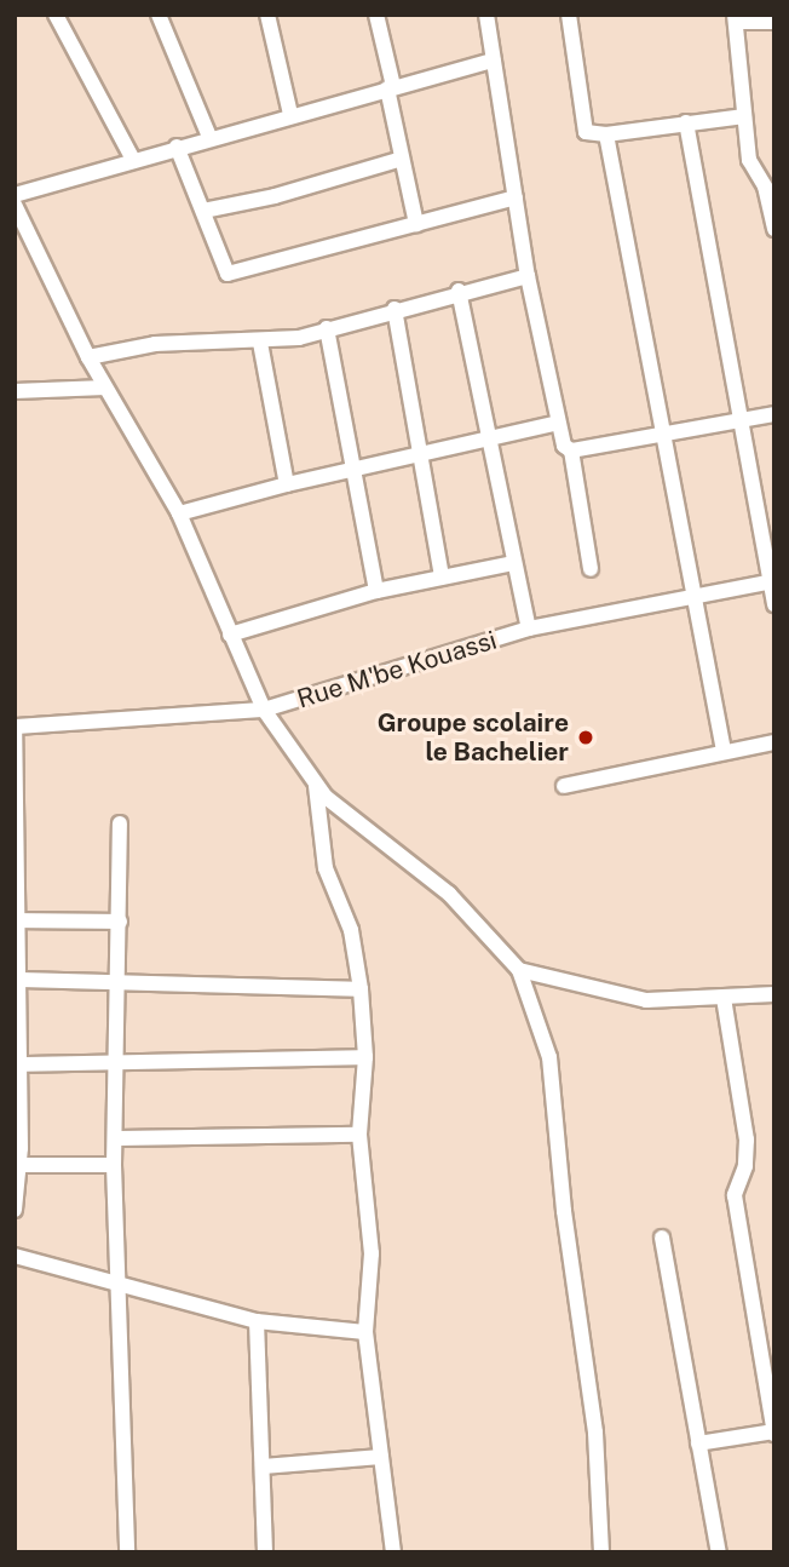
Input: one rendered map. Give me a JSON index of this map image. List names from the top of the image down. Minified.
{"streets":{"street":["Rue M'be Kouassi"]},"places":["Groupe scolaire le Bachelier"]}
